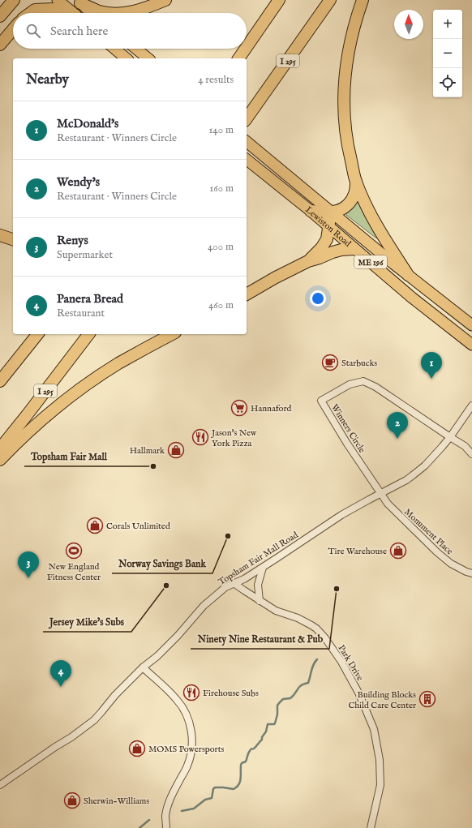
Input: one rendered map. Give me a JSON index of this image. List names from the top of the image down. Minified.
{"streets":{"highway":["I 295","Lewiston Road","ME 196"],"street":["Winners Circle","Monument Place","Topsham Fair Mall Road","Park Drive"]},"crossings":[["Winners Circle","Monument Place"],["Winners Circle","Topsham Fair Mall Road"],["Monument Place","Topsham Fair Mall Road"],["Topsham Fair Mall Road","Park Drive"]],"places":{"cafe":["Starbucks"],"supermarket":["Hannaford"],"restaurant":["Jason's New York Pizza","Firehouse Subs"],"shop":["Hallmark","Corals Unlimited","Tire Warehouse","MOMS Powersports","Sherwin-Williams"],"other":["Topsham Fair Mall","Norway Savings Bank","Jersey Mike's Subs","Ninety Nine Restaurant & Pub"],"sports":["New England Fitness Center"],"building":["Building Blocks Child Care Center"]},"north":"top","page":{"map_buttons":["+","−"],"search":"Search here","heading":["Nearby","4 results"],"list":[{"mark":"1","name":"McDonald's","note":"Restaurant · Winners Circle","value":"140 m"},{"mark":"2","name":"Wendy's","note":"Restaurant · Winners Circle","value":"160 m"},{"mark":"3","name":"Renys","note":"Supermarket","value":"400 m"},{"mark":"4","name":"Panera Bread","note":"Restaurant","value":"460 m"}],"pins":["1","2","3","4"]}}
